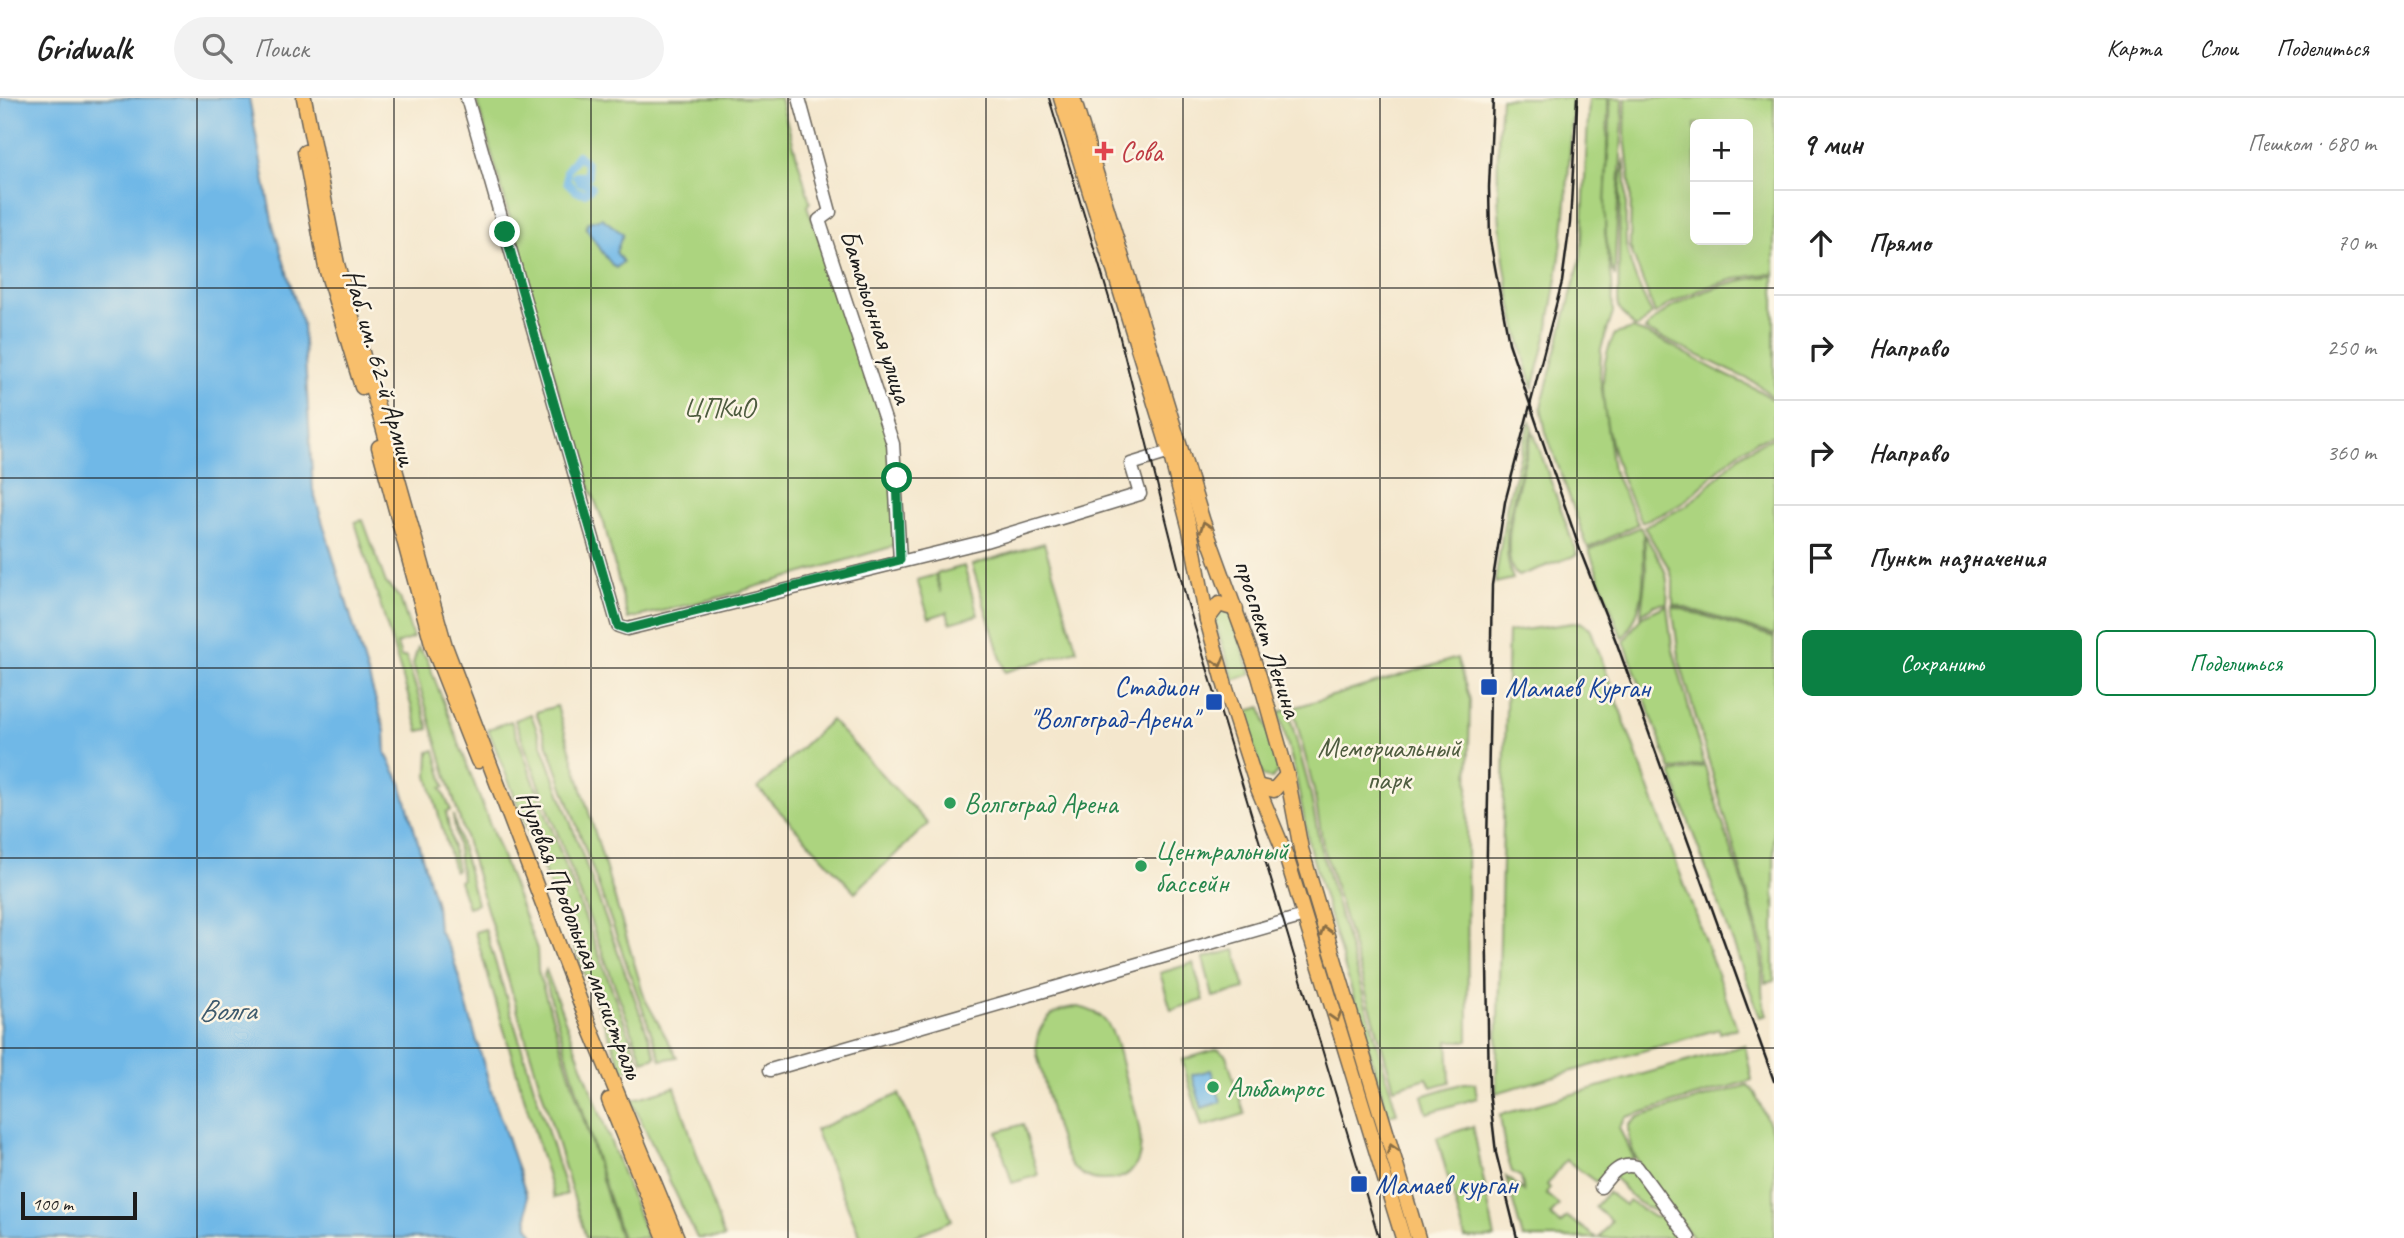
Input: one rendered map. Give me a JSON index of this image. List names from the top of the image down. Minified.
{"streets":{"main road":["Наб. им. 62-й Армии","проспект Ленина","Нулевая Продольная магистраль"],"street":["Батальонная улица"]},"crossings":[["Наб. им. 62-й Армии","Нулевая Продольная магистраль"]],"water":["Волга"],"parks":["ЦПКиО","Мемориальный парк"],"places":{"health":["Сова"],"transit":["Мамаев Курган","Стадион \"Волгоград-Арена\"","Мамаев курган"],"other":["Волгоград Арена","Центральный бассейн","Альбатрос"]},"scale_bar":"100 m","page":{"header":"Gridwalk","search":"Поиск","nav":["Карта","Слои","Поделиться"],"heading":["9 мин","Пешком · 680 m"],"map_buttons":["+","−"],"list":[["Прямо","70 m"],["Направо","250 m"],["Направо","360 m"],"Пункт назначения"],"buttons":["Сохранить","Поделиться"],"scale":"100 m"}}
